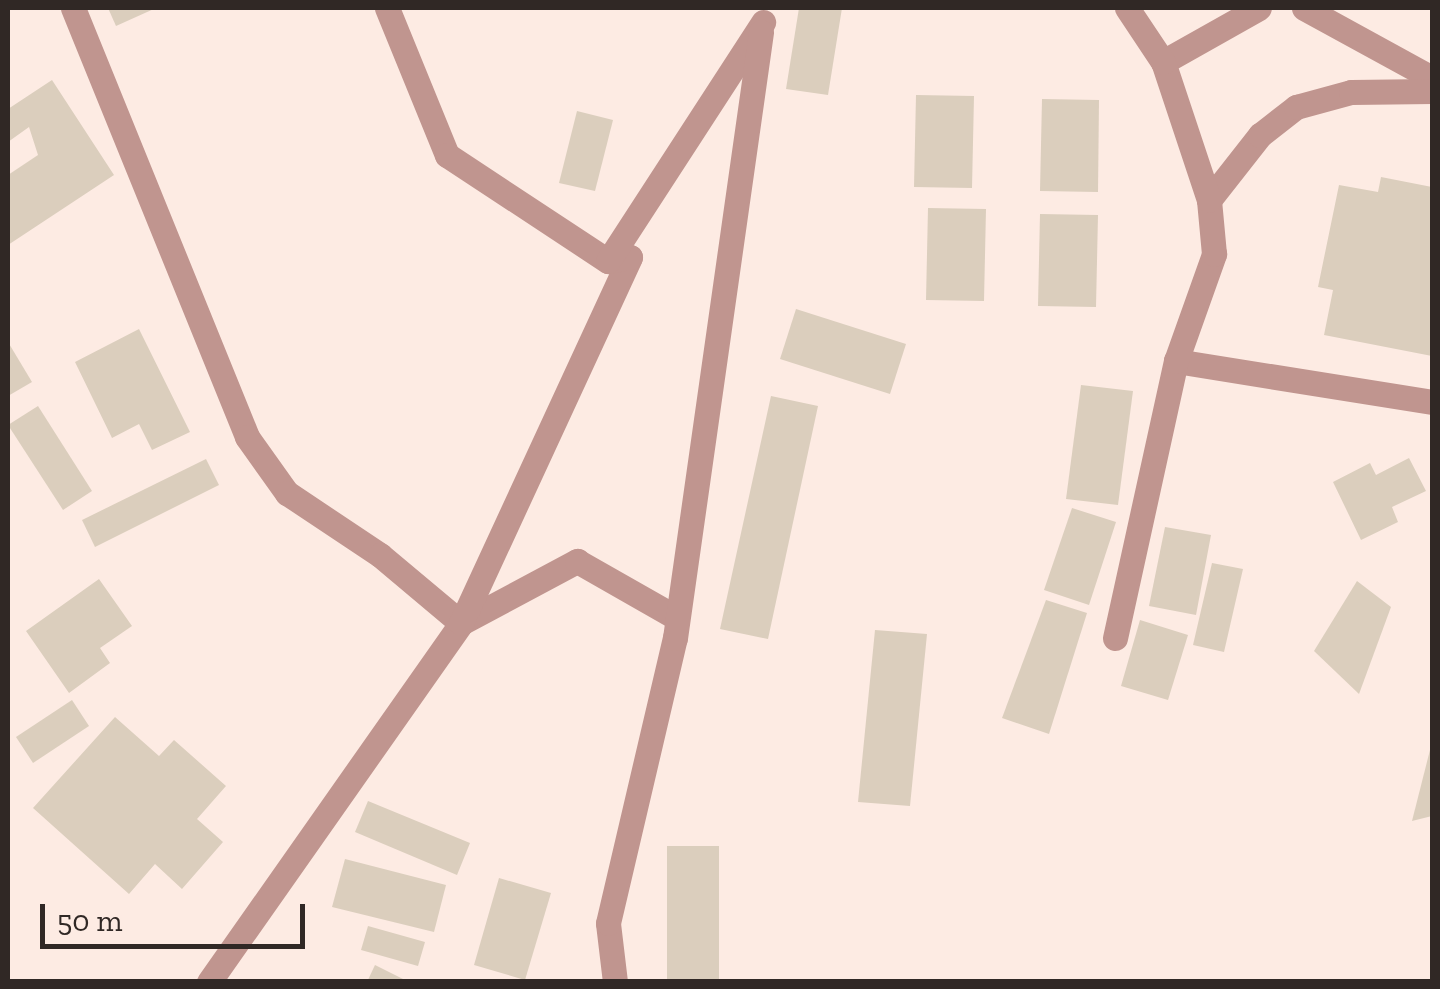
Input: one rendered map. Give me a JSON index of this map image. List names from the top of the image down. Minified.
{"scale_bar":"50 m"}
